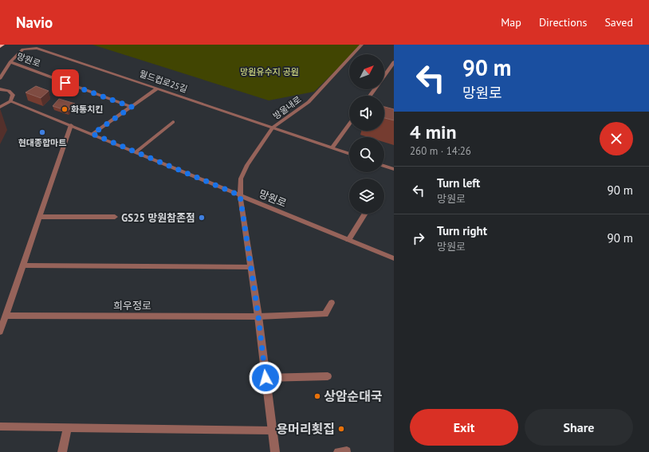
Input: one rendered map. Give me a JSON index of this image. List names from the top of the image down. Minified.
{"streets":{"street":["망원로","월드컵로25길","방울내로","희우정로"]},"crossings":[["망원로","월드컵로25길"],["망원로","방울내로"],["월드컵로25길","방울내로"]],"parks":["망원유수지 공원"],"places":["화통치킨","현대종합마트","GS25 망원참존점","상암순대국","용머리횟집"],"north":"top right","page":{"header":"Navio","nav":["Map","Directions","Saved"],"turn":["90 m","망원로"],"heading":["4 min","260 m · 14:26"],"list":[{"name":"Turn left","note":"망원로","value":"90 m"},{"name":"Turn right","note":"망원로","value":"90 m"}],"buttons":["Exit","Share"]}}
